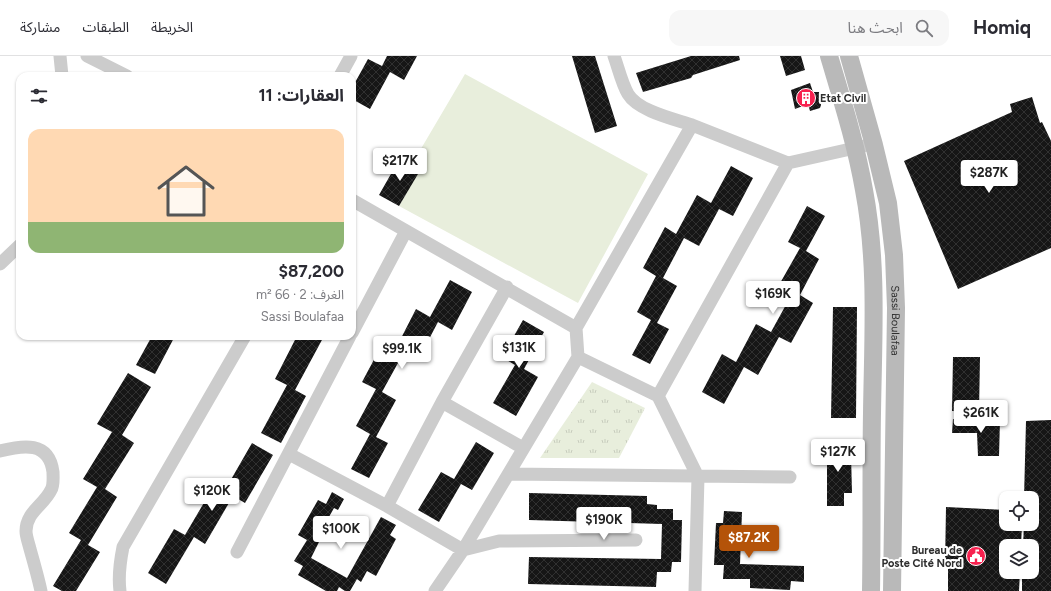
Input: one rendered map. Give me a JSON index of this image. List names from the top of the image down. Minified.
{"streets":{"street":["Sassi Boulafaa"]},"places":{"building":["Etat Civil"],"public building":["Bureau de Poste Cité Nord"]},"page":{"header":"Homiq","search":"ابحث هنا","nav":["الخريطة","الطبقات","مشاركة"],"heading":"العقارات: 11","list":[{"name":"$87,200","note":"الغرف: 2 · 66 m² · Sassi Boulafaa"}],"price":["$217K","$287K","$169K","$131K","$99.1K","$261K","$127K","$120K","$190K","$100K","$87.2K"]}}
